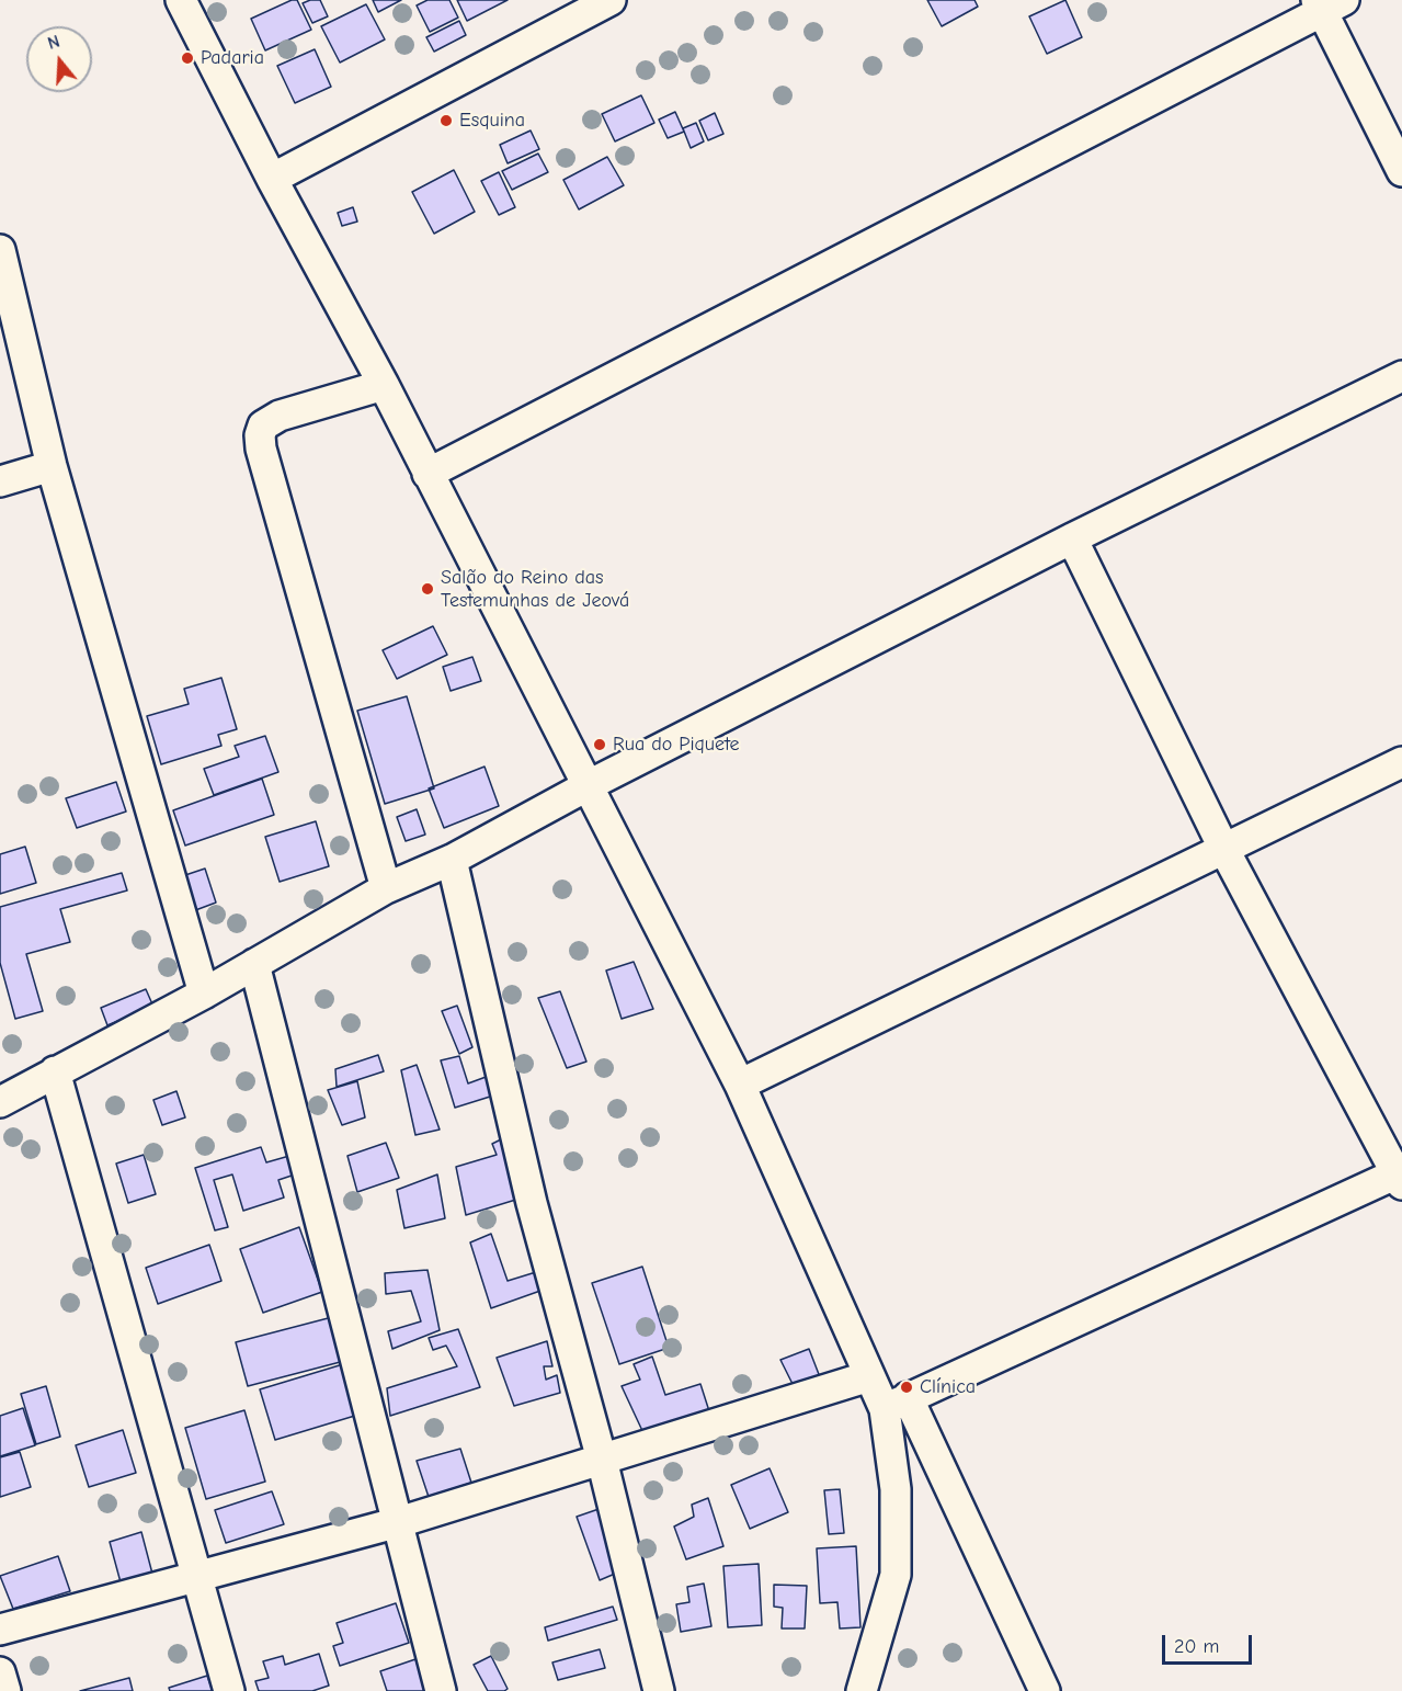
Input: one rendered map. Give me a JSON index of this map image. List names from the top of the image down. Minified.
{"places":["Padaria","Esquina","Salão do Reino das Testemunhas de Jeová","Rua do Piquete","Clínica"],"scale_bar":"20 m","north":"top"}
